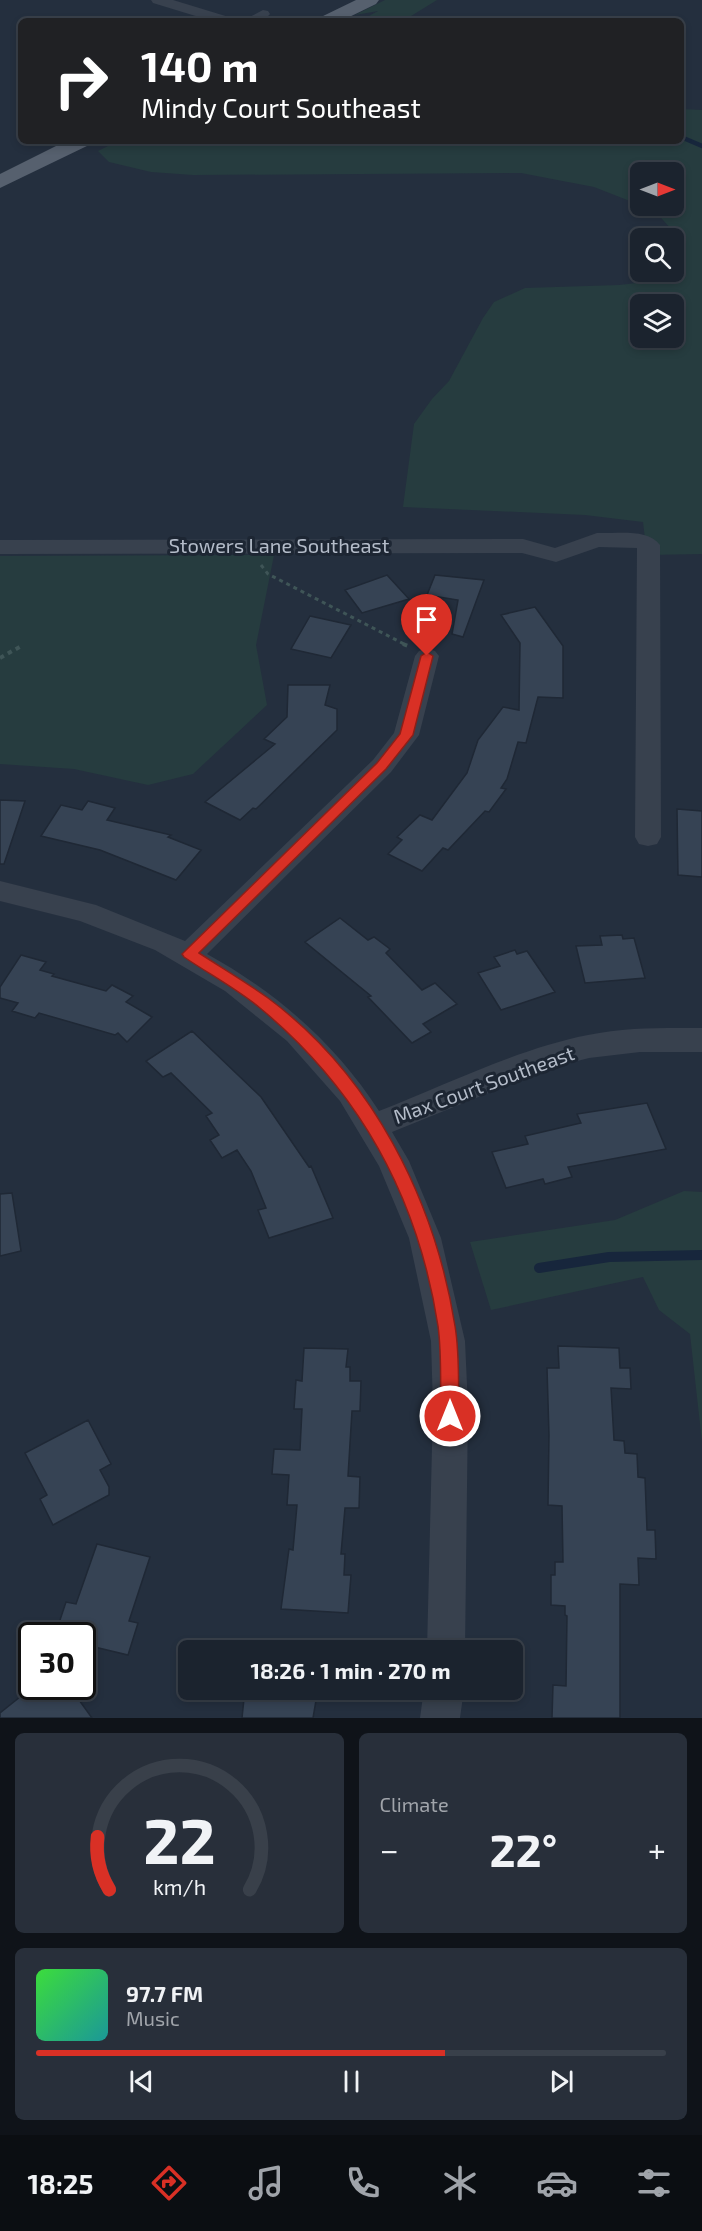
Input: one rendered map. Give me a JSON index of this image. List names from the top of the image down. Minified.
{"streets":{"street":["Stowers Lane Southeast","Max Court Southeast"]},"north":"right","page":{"turn":["140 m","Mindy Court Southeast"],"limit":"30","trip":"18:26 · 1 min · 270 m","tile":"Climate","heat":["−","22°","+"],"song":["97.7 FM","Music"],"tabs":"18:25","gauge":["22","km/h"]}}
